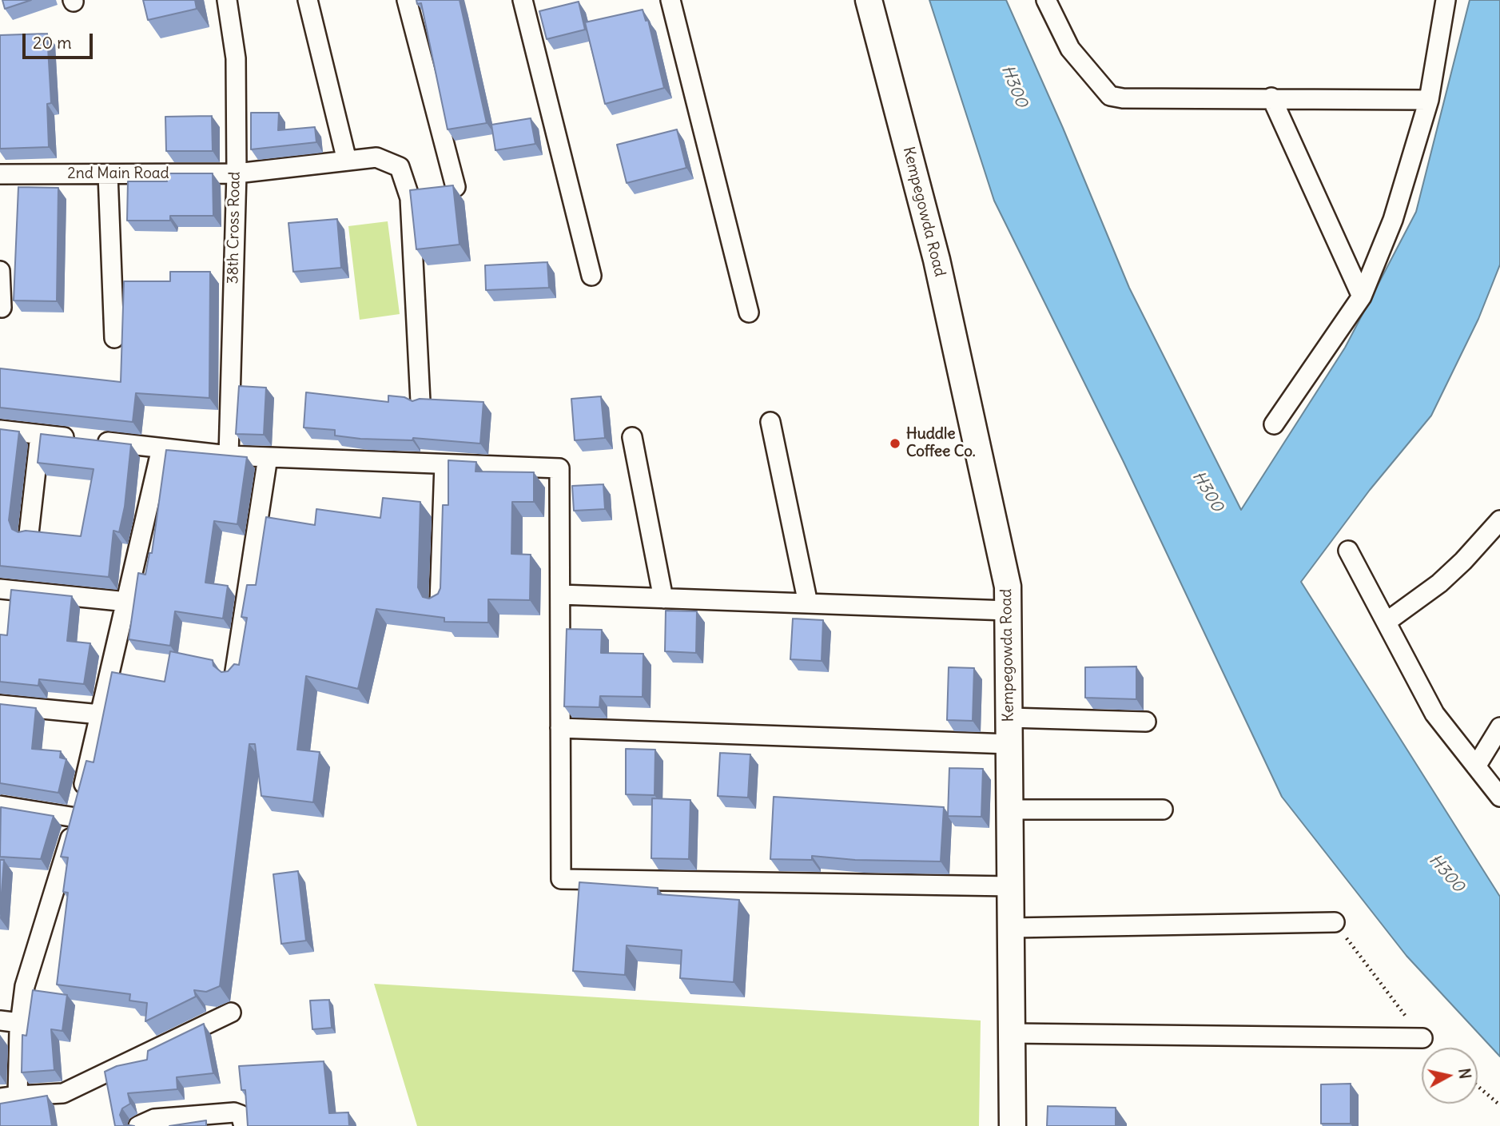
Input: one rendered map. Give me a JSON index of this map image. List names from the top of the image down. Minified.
{"streets":{"street":["2nd Main Road","Kempegowda Road","38th Cross Road"]},"crossings":[["2nd Main Road","38th Cross Road"]],"water":["H300"],"places":["Huddle Coffee Co."],"scale_bar":"20 m","north":"right"}
